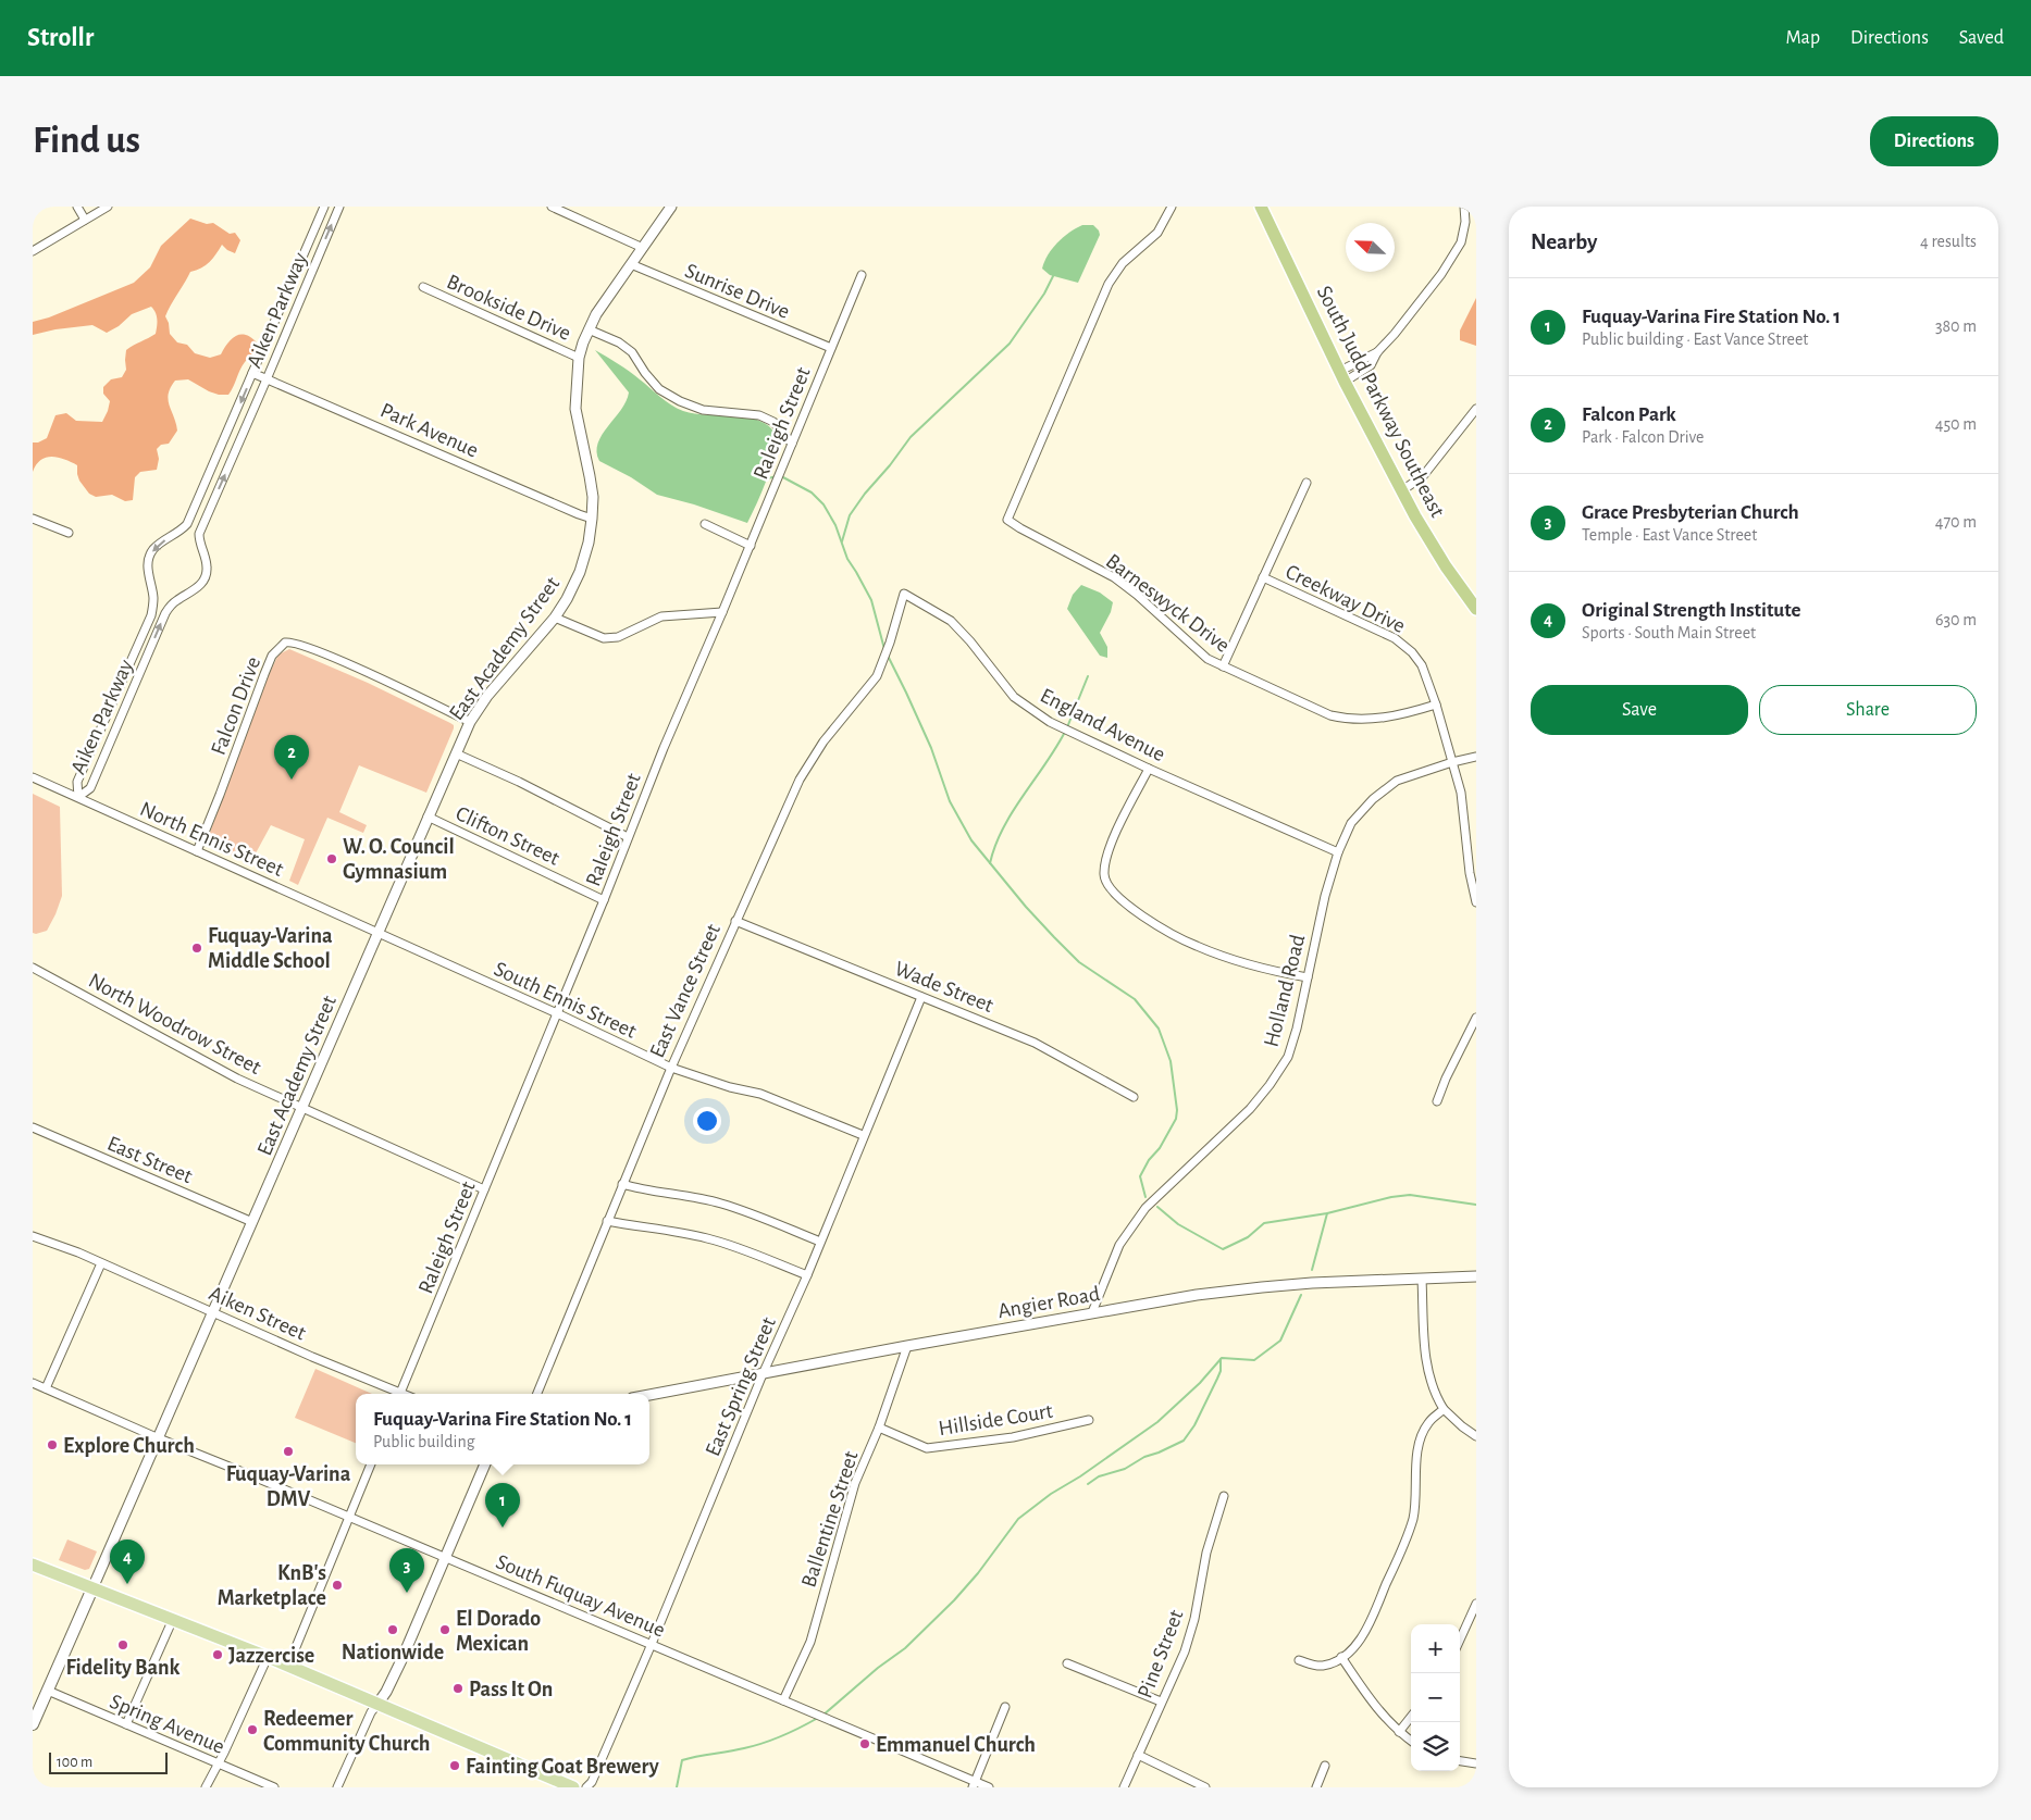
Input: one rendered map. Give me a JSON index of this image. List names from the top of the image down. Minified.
{"streets":{"highway":["South Judd Parkway Southeast"],"street":["Sunrise Drive","Brookside Drive","Aiken Parkway","Raleigh Street","Park Avenue","Creekway Drive","Barneswyck Drive","East Academy Street","Falcon Drive","England Avenue","Clifton Street","North Ennis Street","Wade Street","East Vance Street","Holland Road","South Ennis Street","North Woodrow Street","East Street","Angier Road","Aiken Street","East Spring Street","Hillside Court","Ballentine Street","South Fuquay Avenue","Pine Street","Spring Avenue"]},"crossings":[["Sunrise Drive","Raleigh Street"],["Sunrise Drive","East Academy Street"],["Brookside Drive","East Academy Street"],["Aiken Parkway","Park Avenue"],["Aiken Parkway","North Ennis Street"],["Raleigh Street","Clifton Street"],["Raleigh Street","South Ennis Street"],["Raleigh Street","North Woodrow Street"],["Park Avenue","East Academy Street"],["Creekway Drive","Barneswyck Drive"],["Creekway Drive","Holland Road"],["East Academy Street","Falcon Drive"],["East Academy Street","Clifton Street"],["East Academy Street","North Ennis Street"],["East Academy Street","South Ennis Street"],["East Academy Street","North Woodrow Street"],["East Academy Street","East Street"],["East Academy Street","Aiken Street"],["East Academy Street","South Fuquay Avenue"],["Falcon Drive","North Ennis Street"],["England Avenue","East Vance Street"],["England Avenue","Holland Road"],["North Ennis Street","South Ennis Street"],["Wade Street","East Vance Street"],["Wade Street","East Spring Street"],["East Vance Street","South Ennis Street"],["Holland Road","Angier Road"],["South Ennis Street","East Spring Street"],["Angier Road","East Spring Street"],["Angier Road","Ballentine Street"],["East Spring Street","South Fuquay Avenue"],["Hillside Court","Ballentine Street"],["Ballentine Street","South Fuquay Avenue"]],"places":["W. O. Council Gymnasium","Fuquay-Varina Middle School","Explore Church","Fuquay-Varina DMV","KnB's Marketplace","Nationwide","El Dorado Mexican","Fidelity Bank","Jazzercise","Pass It On","Redeemer Community Church","Emmanuel Church","Fainting Goat Brewery"],"scale_bar":"100 m","north":"top left","page":{"header":"Strollr","nav":["Map","Directions","Saved"],"buttons":["Directions",["Save","Share"]],"title":"Find us","heading":["Nearby","4 results"],"list":[{"mark":"1","name":"Fuquay-Varina Fire Station No. 1","note":"Public building · East Vance Street","value":"380 m"},{"mark":"2","name":"Falcon Park","note":"Park · Falcon Drive","value":"450 m"},{"mark":"3","name":"Grace Presbyterian Church","note":"Temple · East Vance Street","value":"470 m"},{"mark":"4","name":"Original Strength Institute","note":"Sports · South Main Street","value":"630 m"}],"pins":["2","1","4","3"],"popup":["Fuquay-Varina Fire Station No. 1","Public building"],"map_buttons":["+","−"],"scale":"100 m"}}
